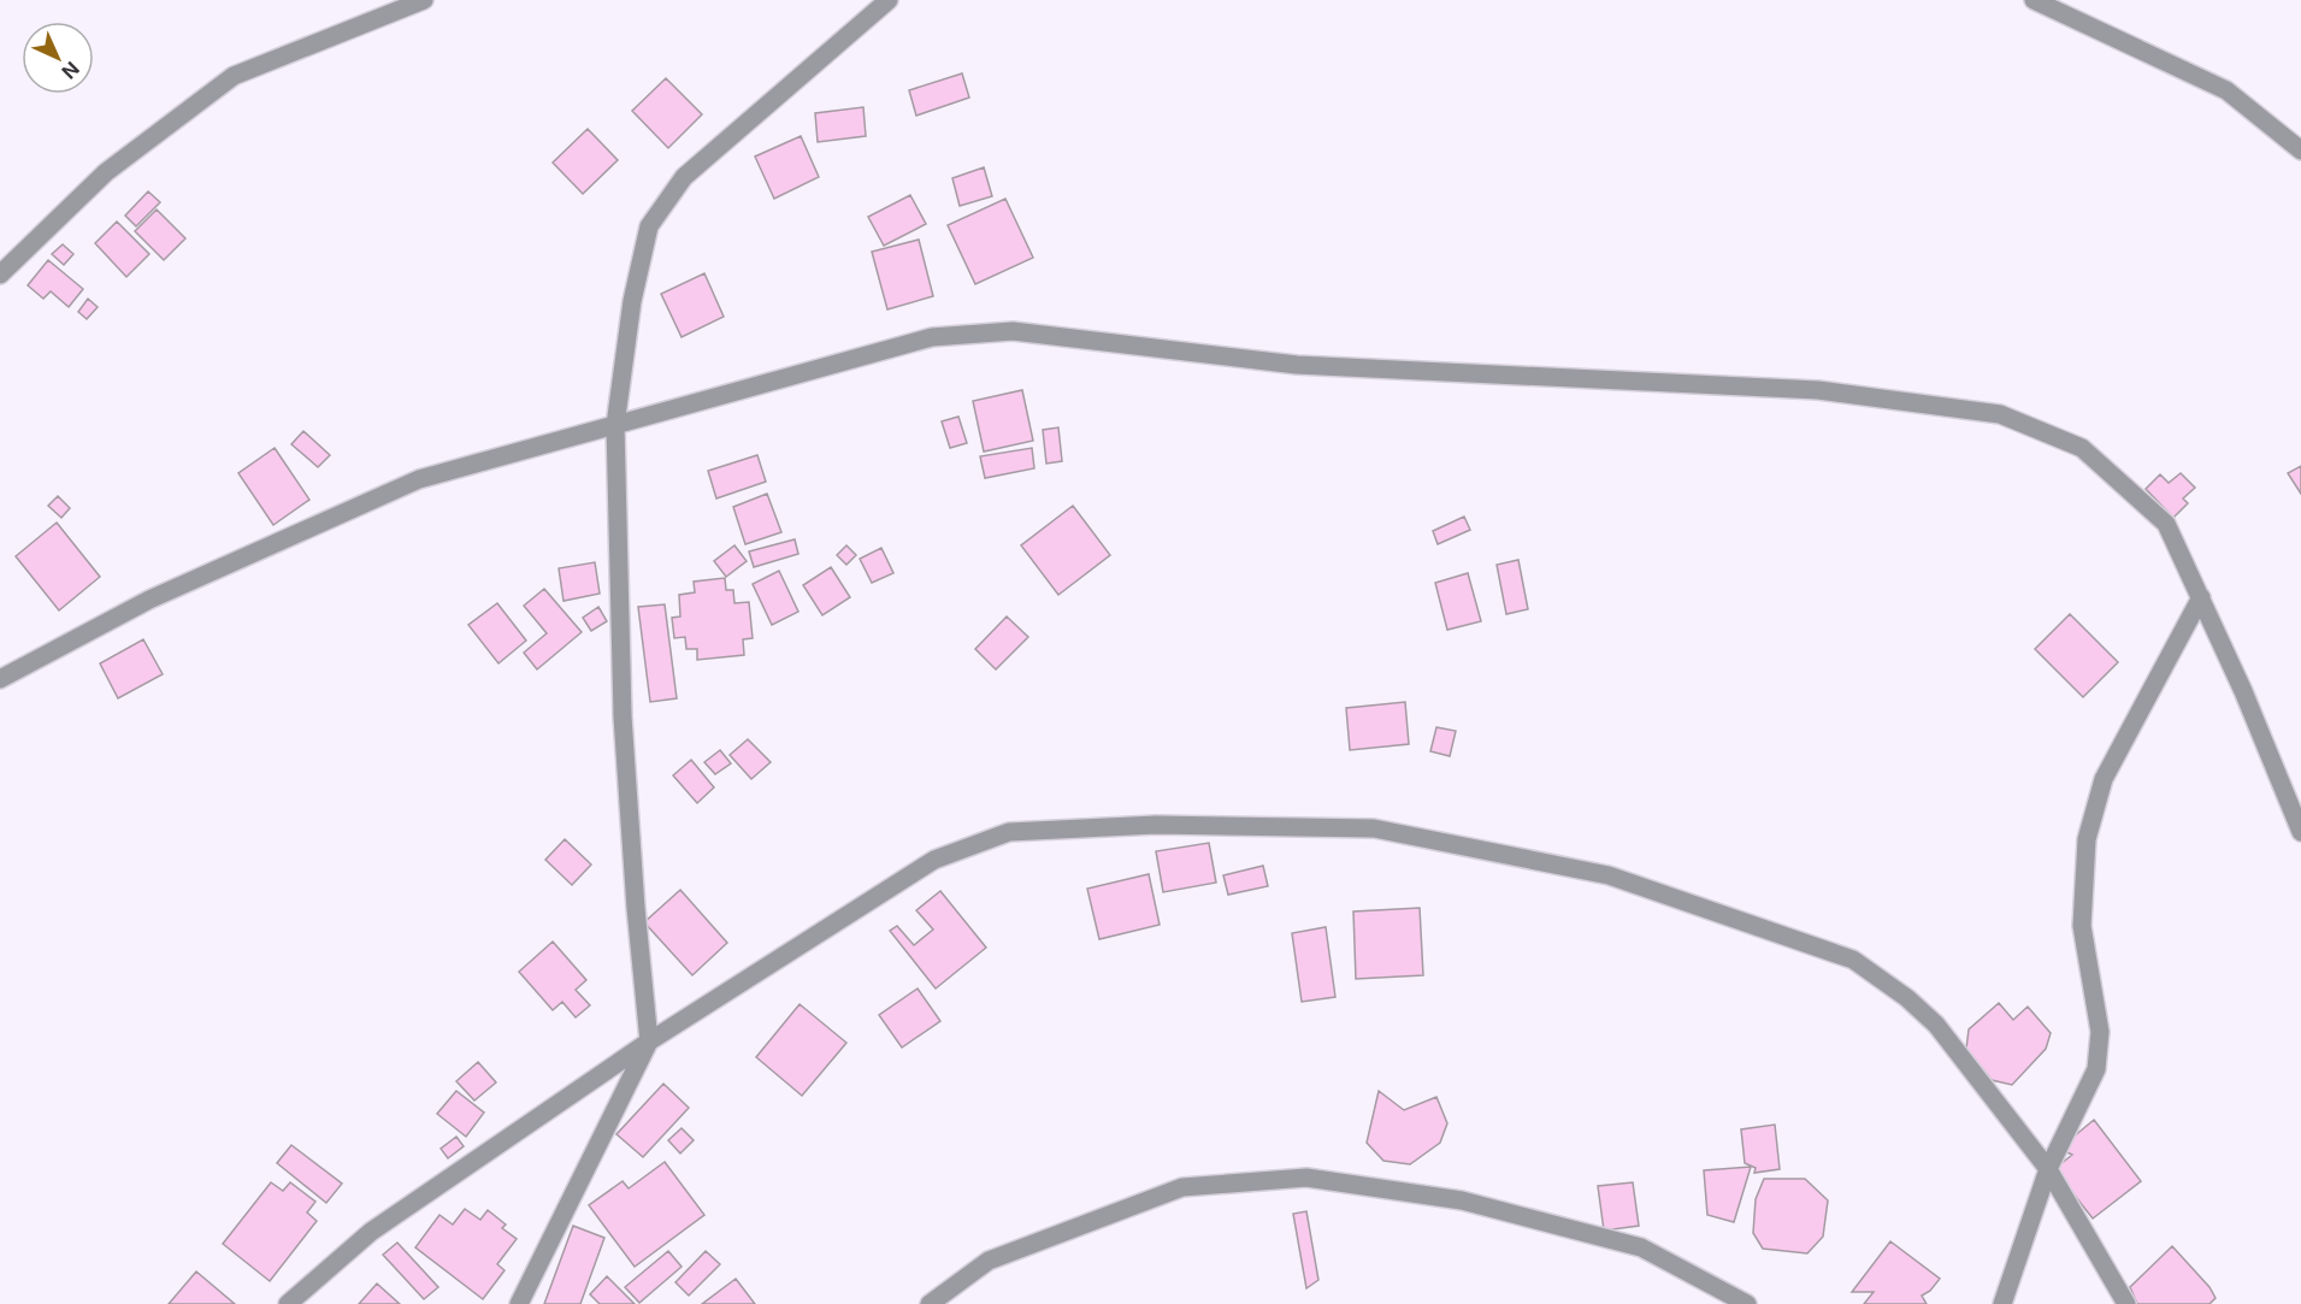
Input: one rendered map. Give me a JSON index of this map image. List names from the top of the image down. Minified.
{"north":"bottom right"}
